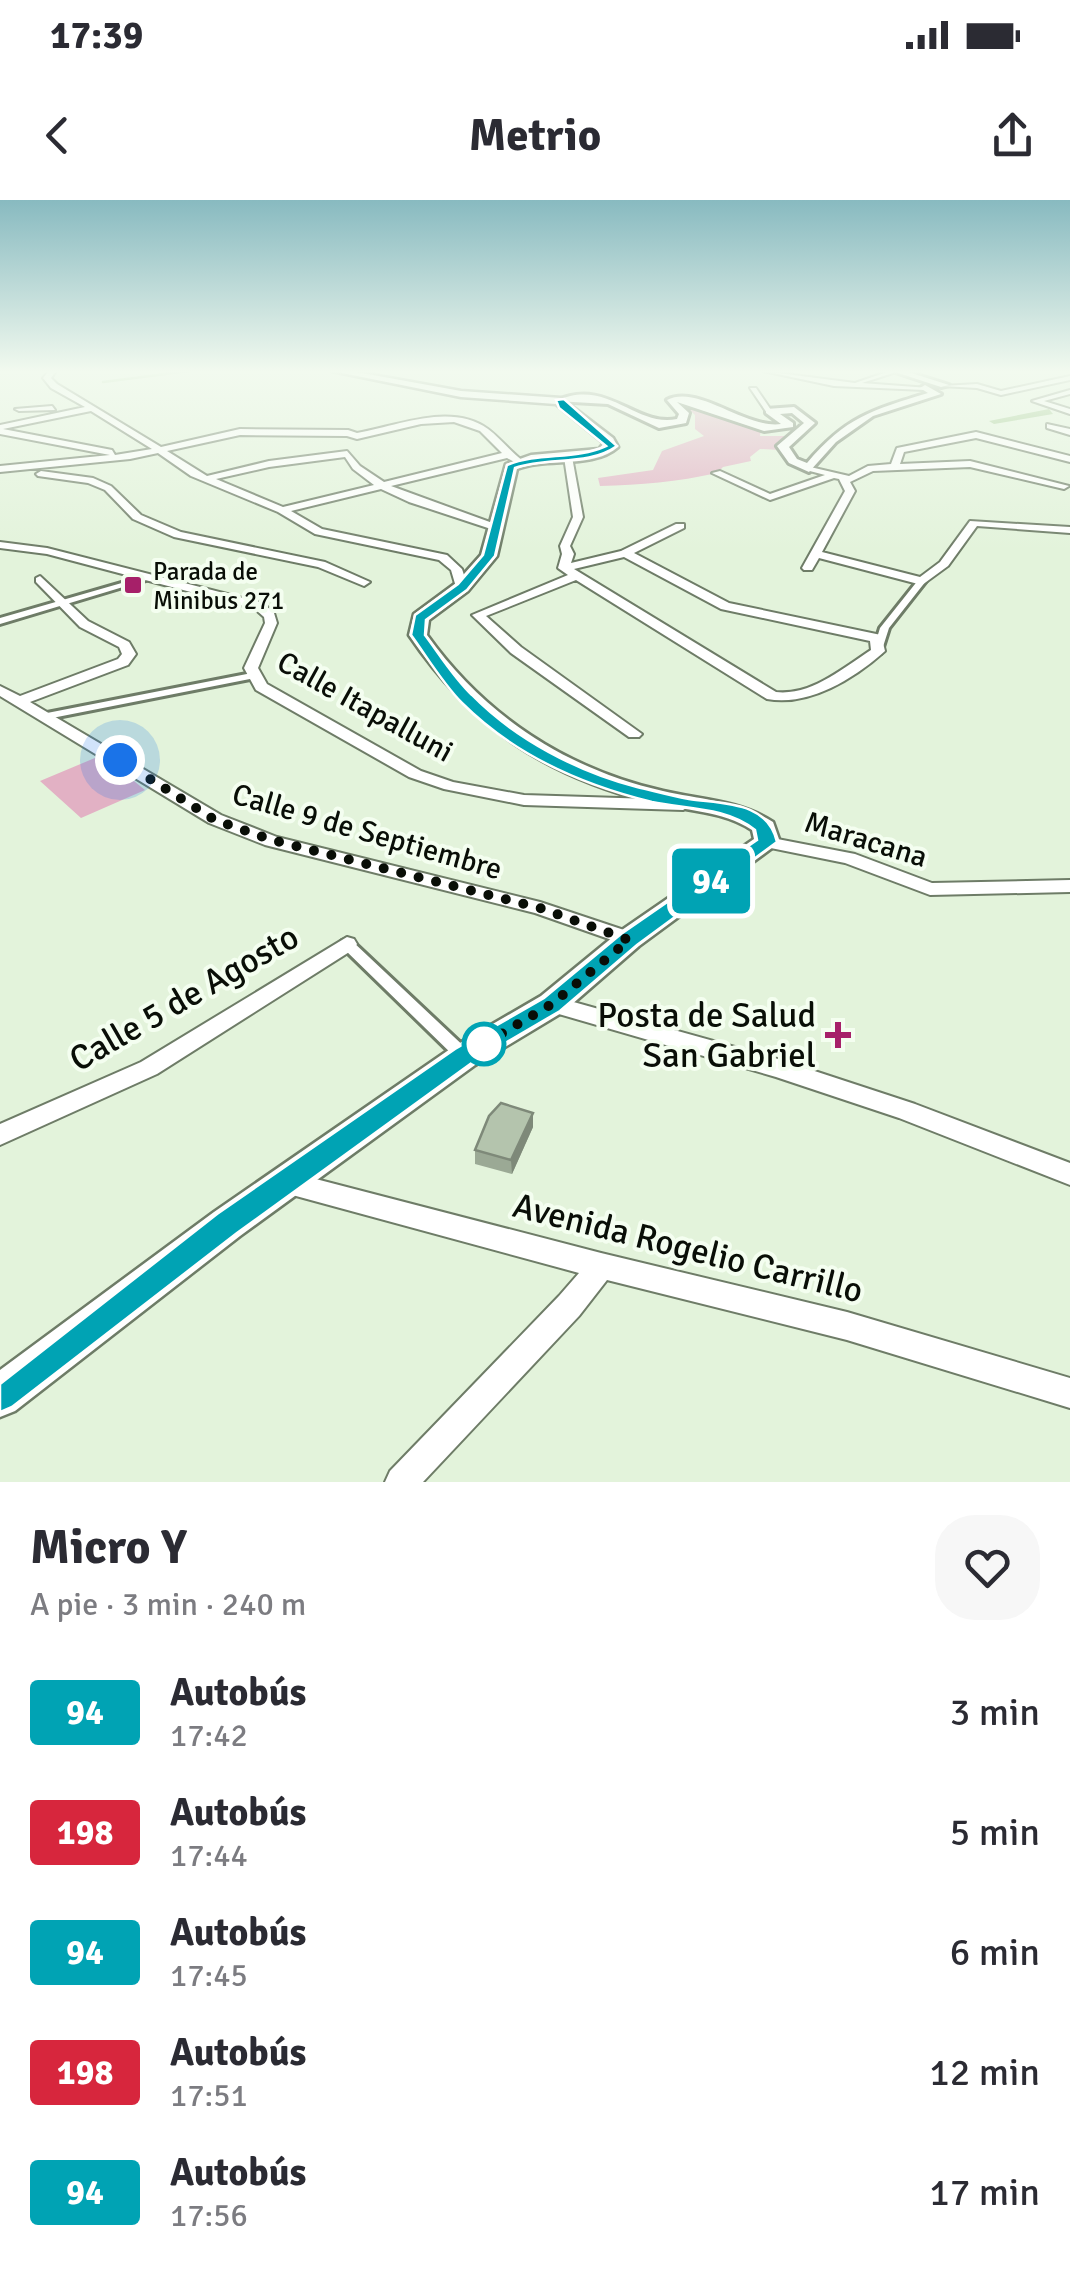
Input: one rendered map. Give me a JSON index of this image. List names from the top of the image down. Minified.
{"streets":{"street":["Calle Itapalluni","Calle 9 de Septiembre","Maracana","Calle 5 de Agosto","Avenida Rogelio Carrillo"]},"places":{"transit":["Parada de Minibus 271"],"health":["Posta de Salud San Gabriel"]},"lines":["bus line 94"],"page":{"status":"17:39","header":"Metrio","on_map":"94","heading":["Micro Y","A pie · 3 min · 240 m"],"list":[{"mark":"94","name":"Autobús","note":"17:42","value":"3 min"},{"mark":"198","name":"Autobús","note":"17:44","value":"5 min"},{"mark":"94","name":"Autobús","note":"17:45","value":"6 min"},{"mark":"198","name":"Autobús","note":"17:51","value":"12 min"},{"mark":"94","name":"Autobús","note":"17:56","value":"17 min"}]}}
